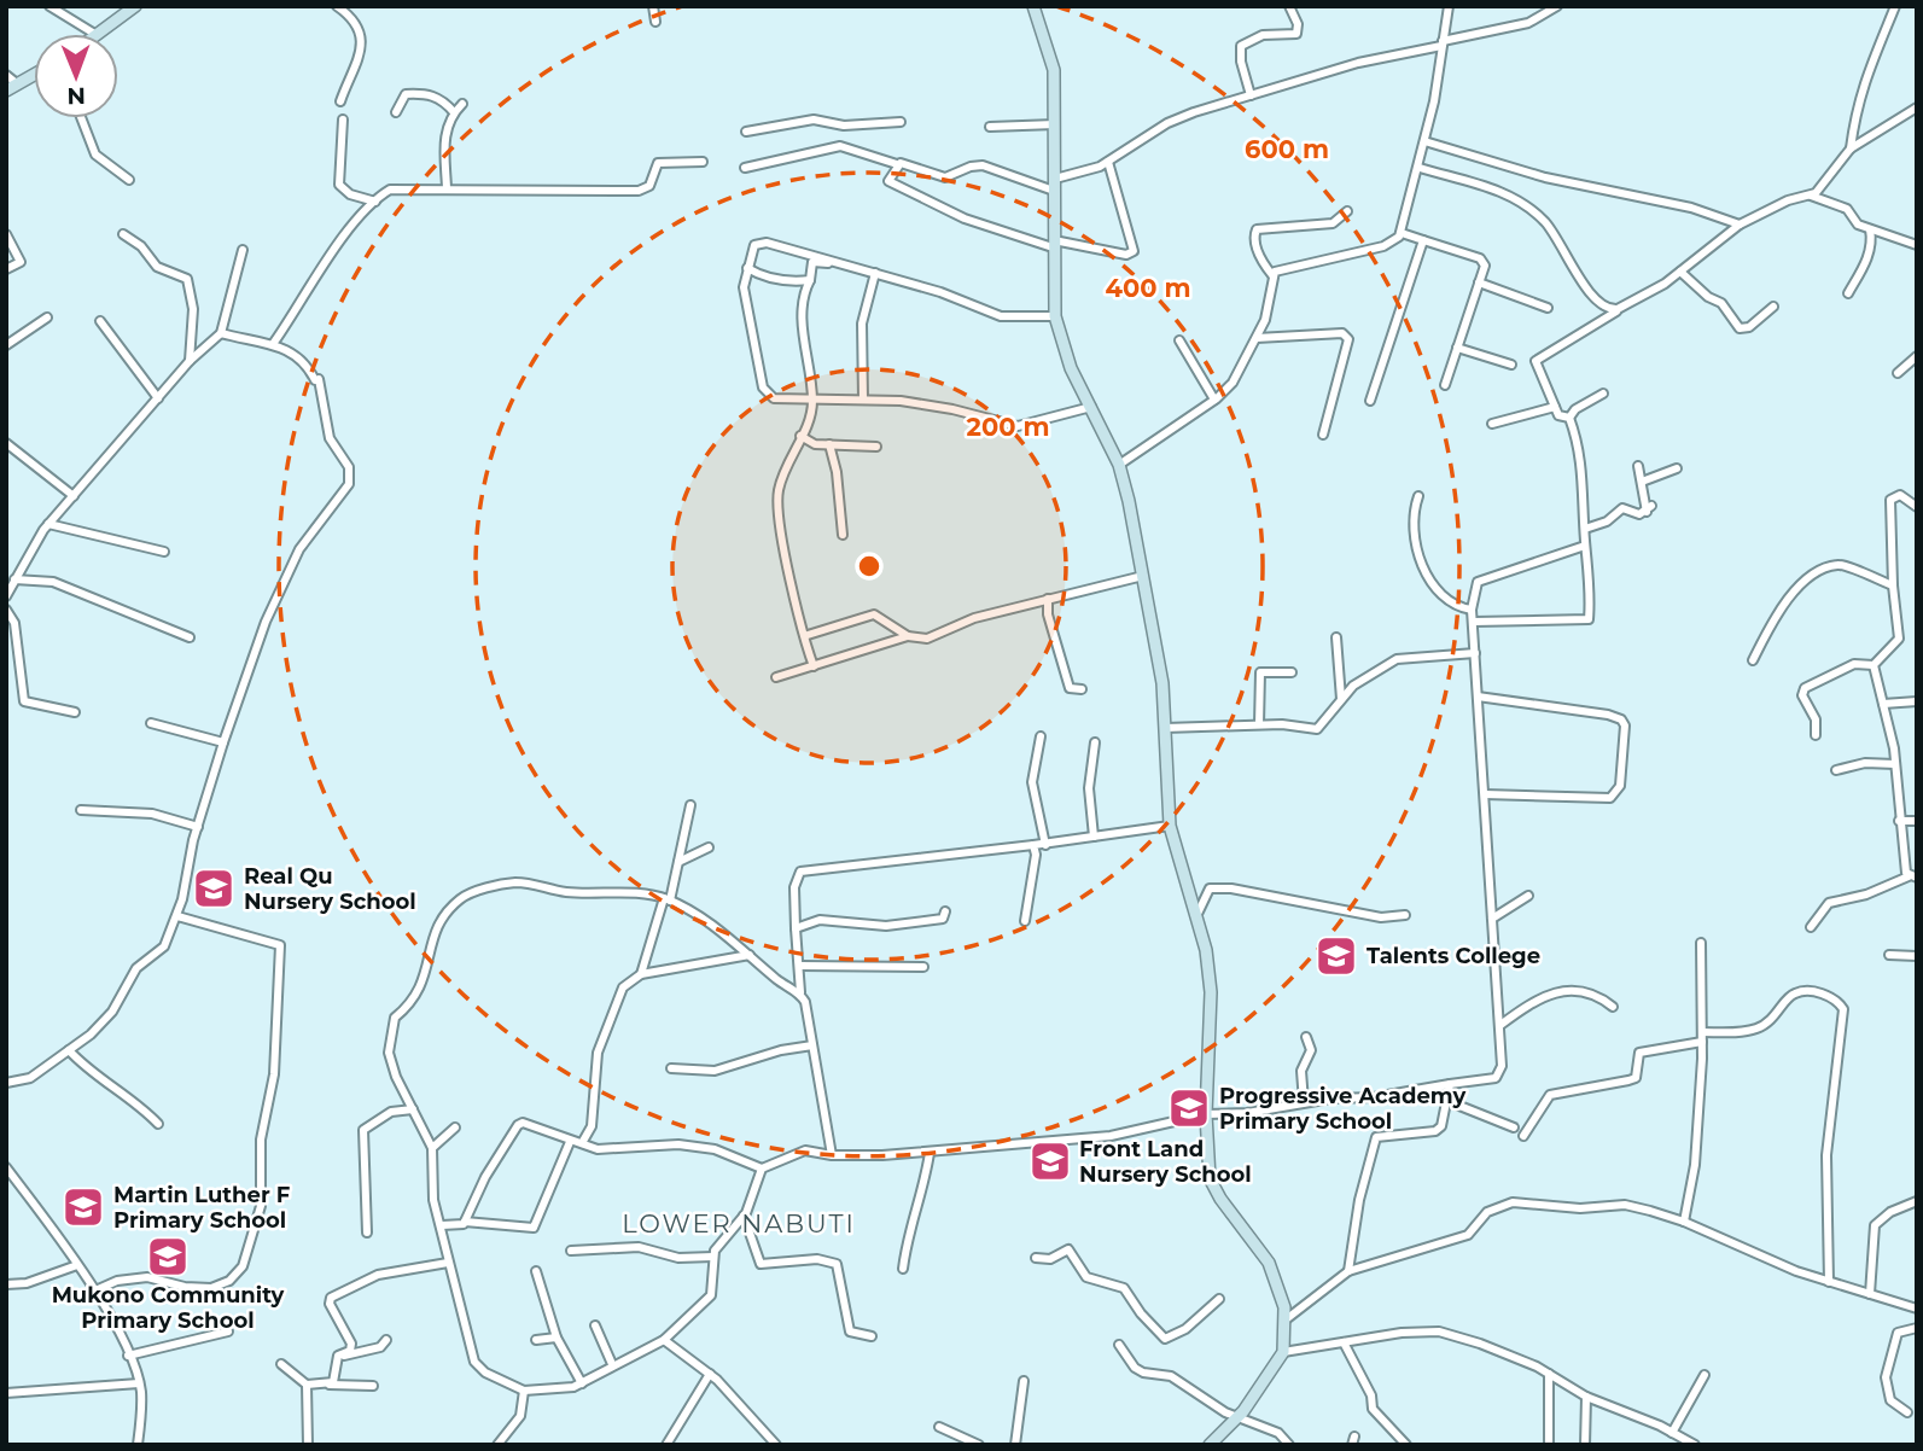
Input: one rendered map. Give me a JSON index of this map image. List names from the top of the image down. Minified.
{"districts":["LOWER NABUTI"],"places":{"school or university":["Real Qu Nursery School","Talents College","Progressive Academy Primary School","Front Land Nursery School","Martin Luther F Primary School","Mukono Community Primary School"]},"north":"bottom","rings":["600 m","400 m","200 m"]}
